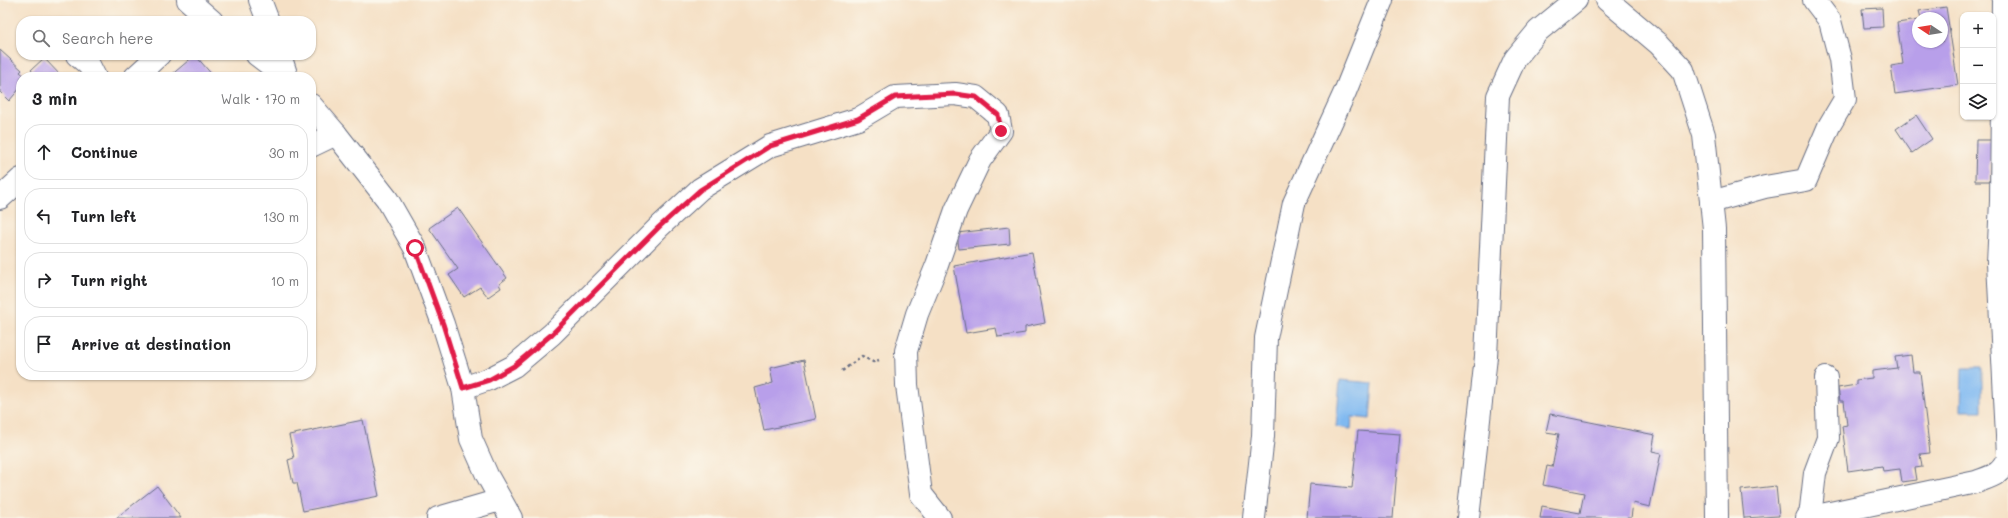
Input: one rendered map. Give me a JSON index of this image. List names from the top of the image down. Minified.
{"north":"left","page":{"map_buttons":["+","−"],"search":"Search here","heading":["3 min","Walk · 170 m"],"list":[["Continue","30 m"],["Turn left","130 m"],["Turn right","10 m"],"Arrive at destination"]}}
